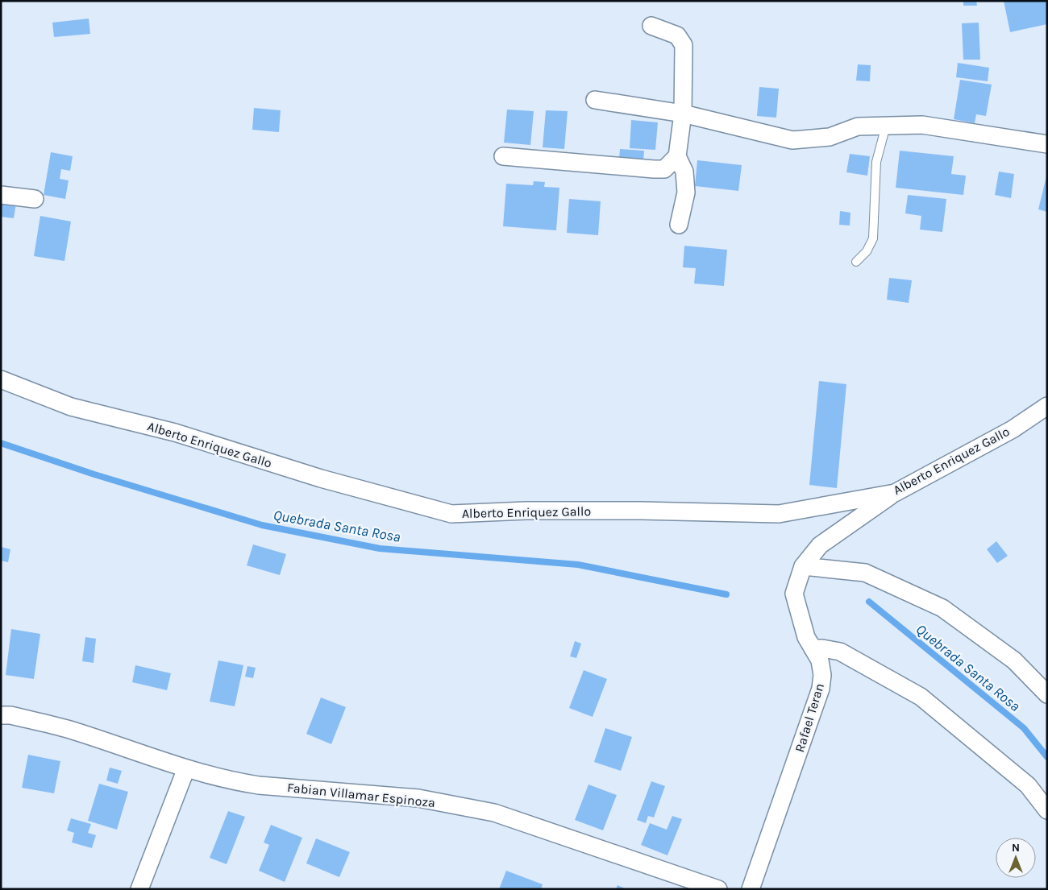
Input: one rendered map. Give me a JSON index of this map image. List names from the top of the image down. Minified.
{"streets":{"street":["Alberto Enriquez Gallo","Rafael Teran","Fabian Villamar Espinoza"]},"crossings":[["Alberto Enriquez Gallo","Rafael Teran"]],"water":["Quebrada Santa Rosa"],"north":"top"}
